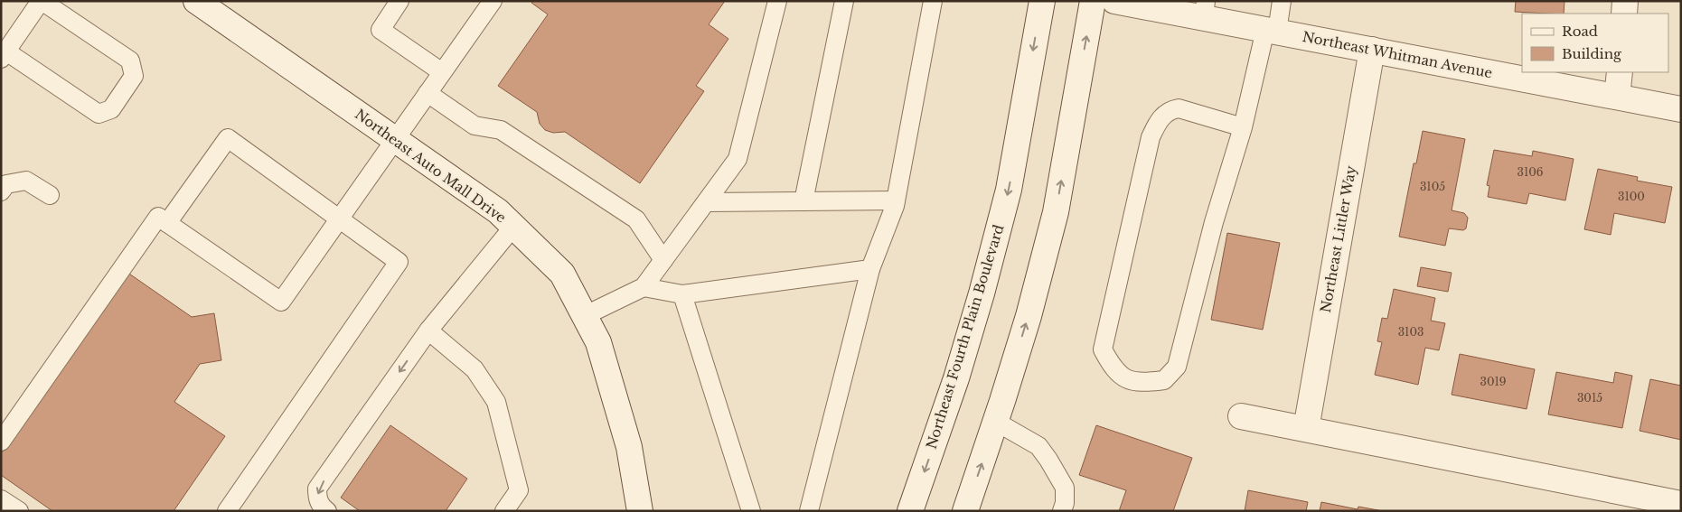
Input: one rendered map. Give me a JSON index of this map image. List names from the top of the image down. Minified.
{"streets":{"street":["Northeast Whitman Avenue","Northeast Auto Mall Drive","Northeast Littler Way","Northeast Fourth Plain Boulevard"]},"crossings":[["Northeast Whitman Avenue","Northeast Littler Way"]],"house_numbers":["3106","3105","3100","3103","3019","3015"],"legend":["Road","Building"]}
